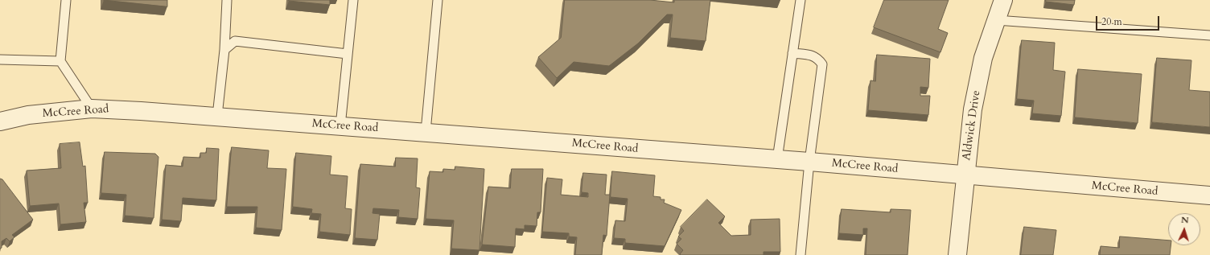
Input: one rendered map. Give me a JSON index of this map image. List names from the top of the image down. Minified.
{"streets":{"street":["McCree Road","Aldwick Drive"]},"crossings":[["McCree Road","Aldwick Drive"]],"scale_bar":"20 m","north":"top"}
